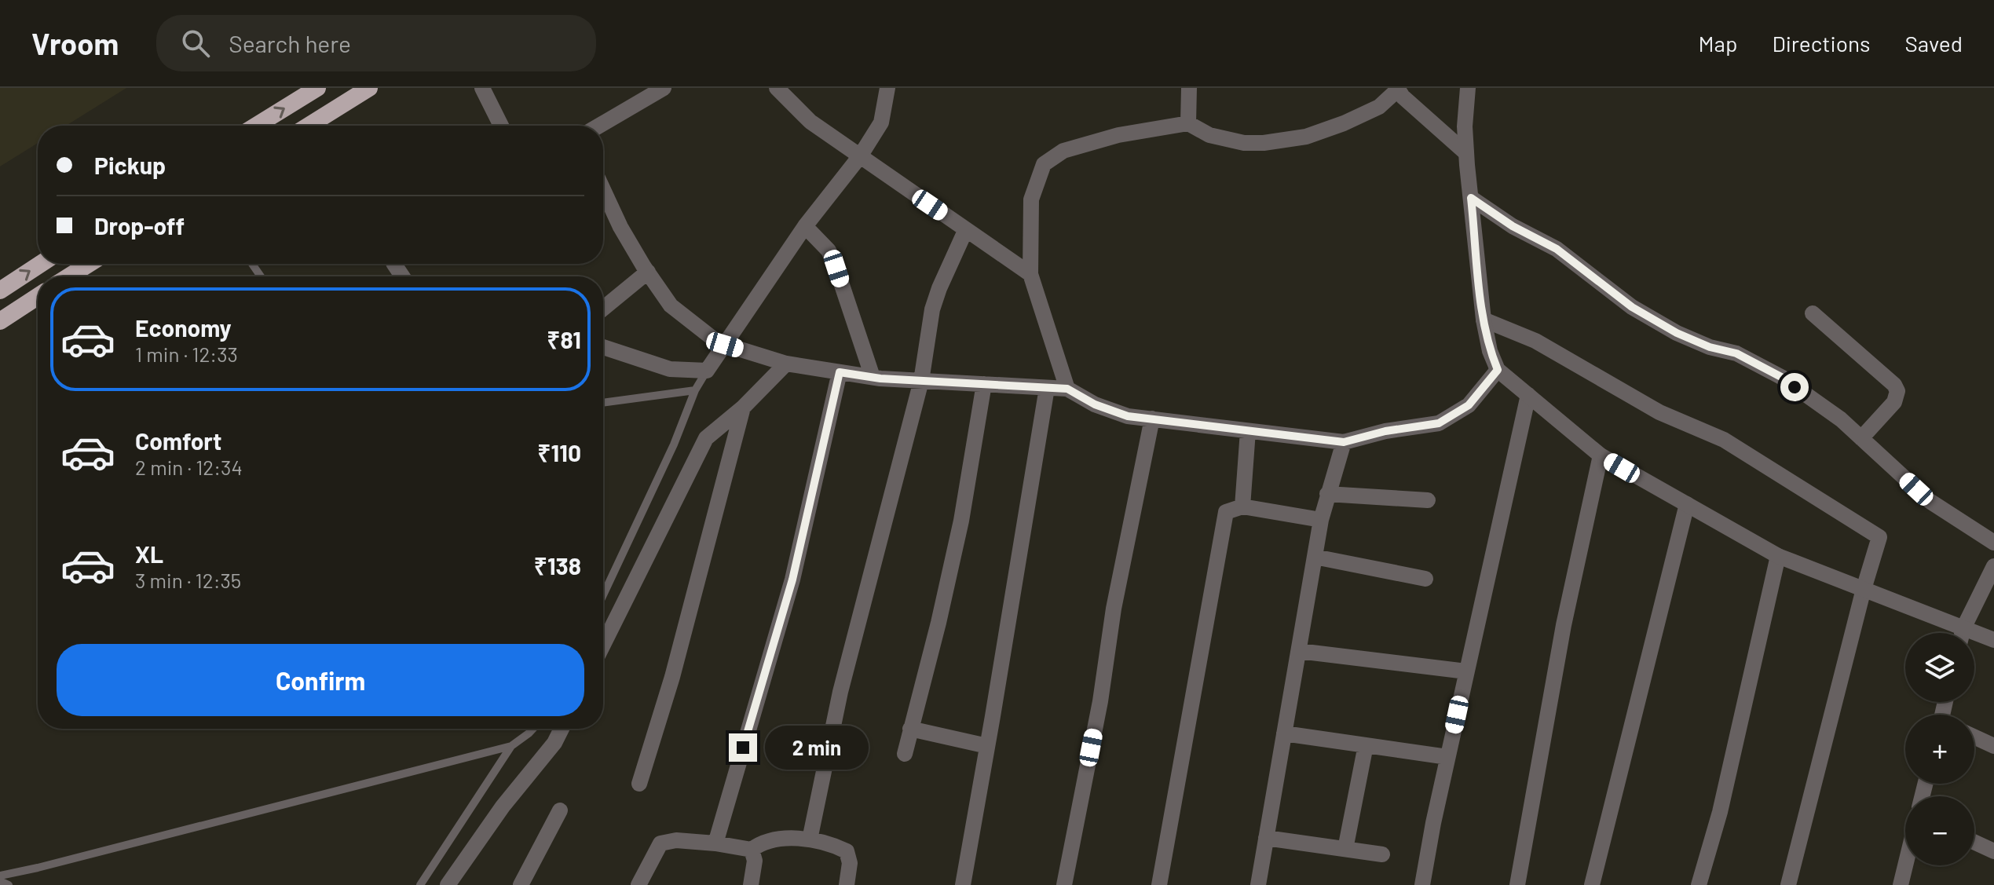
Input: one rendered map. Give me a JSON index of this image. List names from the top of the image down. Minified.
{"page":{"header":"Vroom","search":"Search here","nav":["Map","Directions","Saved"],"banner":["Pickup","Drop-off"],"list":[{"name":"Economy","note":"1 min · 12:33","value":"₹81"},{"name":"Comfort","note":"2 min · 12:34","value":"₹110"},{"name":"XL","note":"3 min · 12:35","value":"₹138"}],"buttons":"Confirm","map_buttons":["+","−"],"bubble":"2 min"}}
